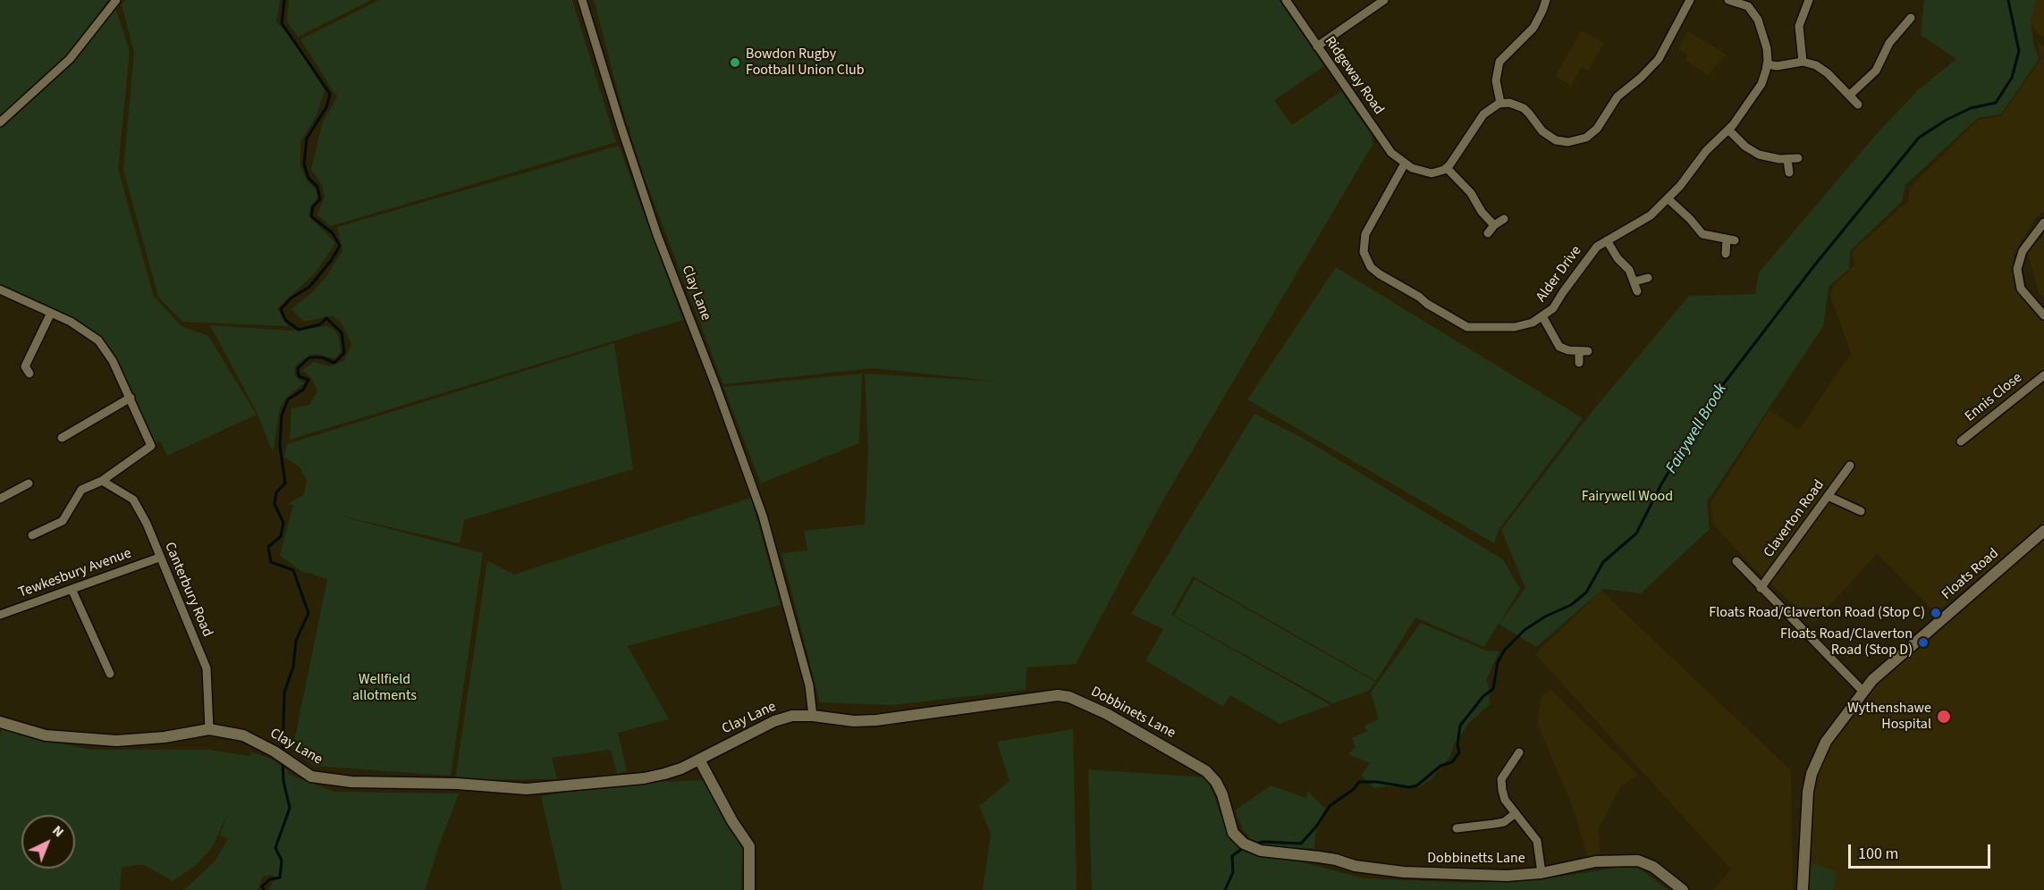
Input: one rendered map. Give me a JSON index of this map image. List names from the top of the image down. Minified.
{"streets":{"street":["Ridgeway Road","Alder Drive","Clay Lane","Ennis Close","Claverton Road","Tewkesbury Avenue","Floats Road","Canterbury Road","Dobbinets Lane","Dobbinetts Lane"]},"crossings":[["Ridgeway Road","Alder Drive"],["Clay Lane","Canterbury Road"],["Clay Lane","Dobbinets Lane"],["Tewkesbury Avenue","Canterbury Road"],["Dobbinets Lane","Dobbinetts Lane"]],"water":["Fairywell Brook"],"parks":["Fairywell Wood","Wellfield allotments"],"places":["Bowdon Rugby Football Union Club","Floats Road/Claverton Road (Stop C)","Floats Road/Claverton Road (Stop D)","Wythenshawe Hospital"],"scale_bar":"100 m","north":"top right"}
